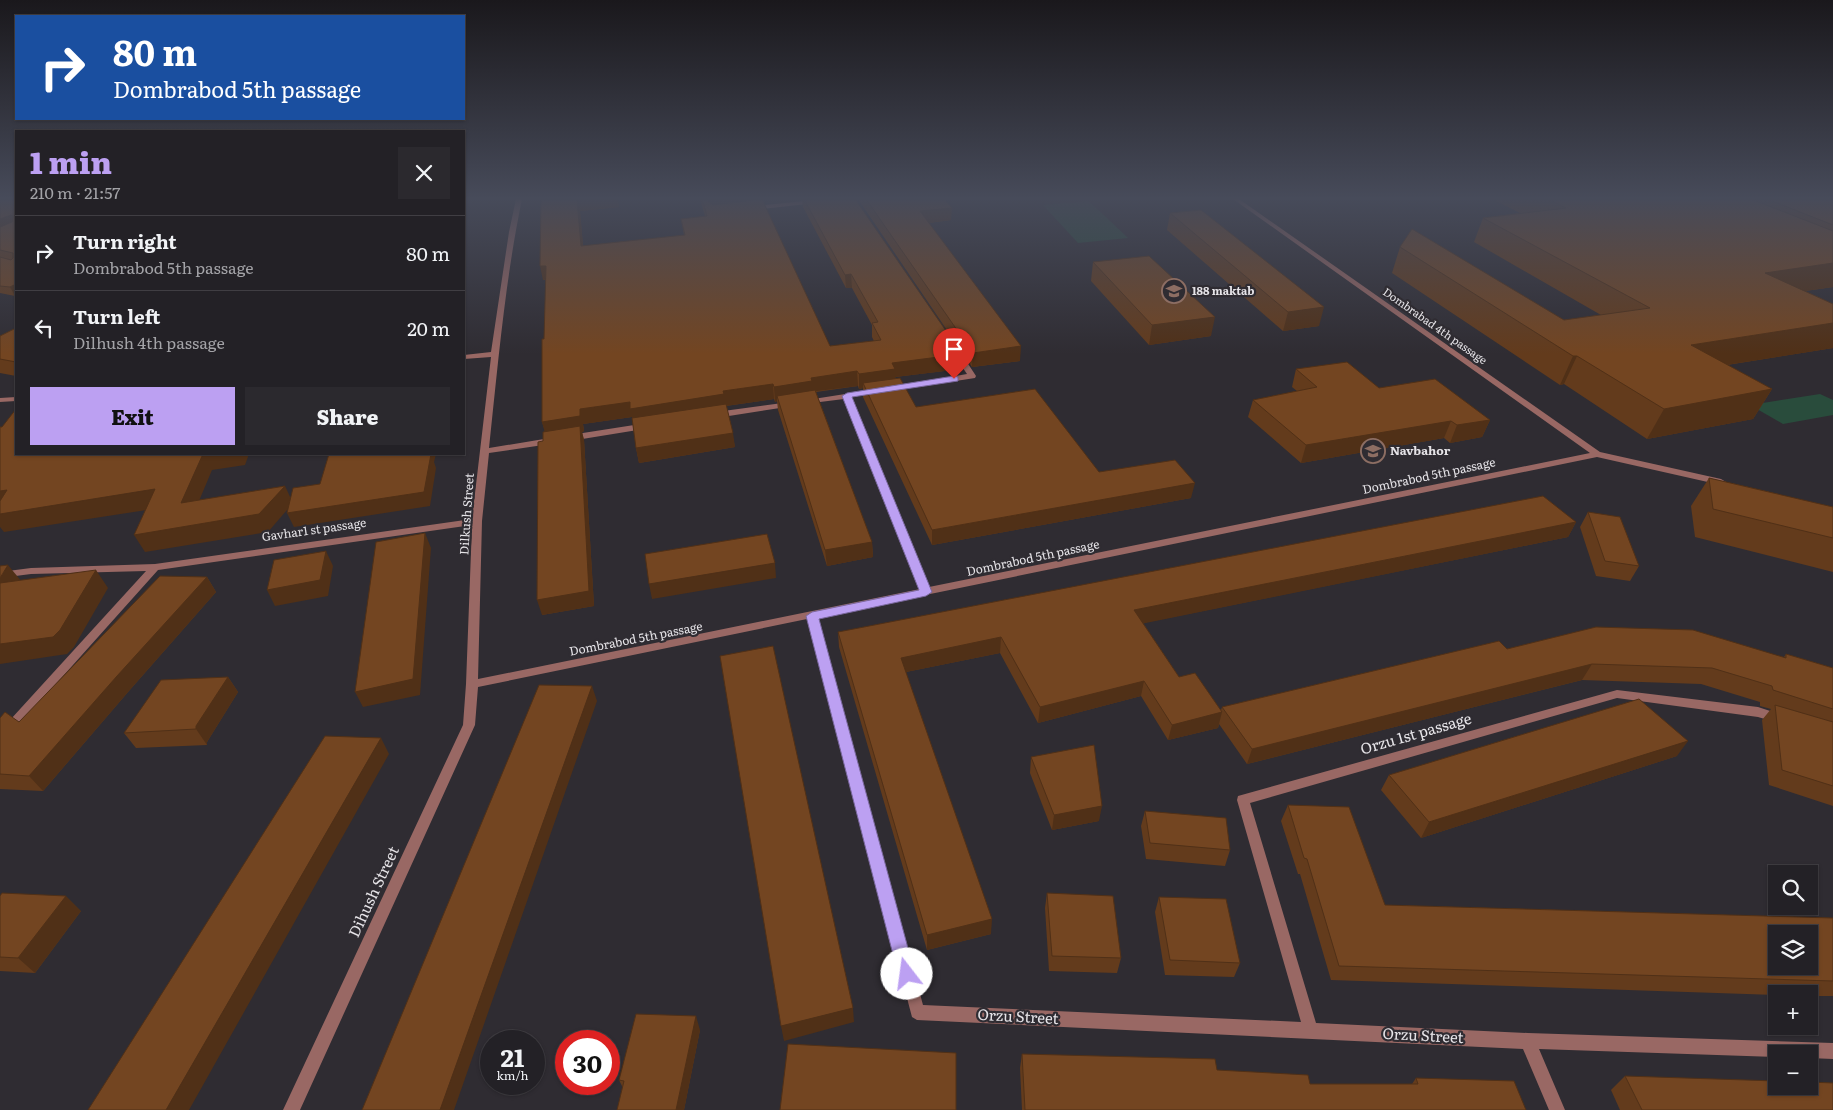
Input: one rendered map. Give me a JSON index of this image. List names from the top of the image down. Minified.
{"streets":{"street":["Dombrabad 4th passage","Dombrabod 5th passage","Dilkush Street","Gavhar1 st passage","Orzu 1st passage","Dihush Street","Orzu Street"]},"crossings":[["Dombrabad 4th passage","Dombrabod 5th passage"],["Dombrabod 5th passage","Dilkush Street"],["Dombrabod 5th passage","Dihush Street"],["Dombrabod 5th passage","Orzu Street"],["Dilkush Street","Gavhar1 st passage"],["Dilkush Street","Dihush Street"],["Orzu 1st passage","Orzu Street"]],"places":{"school or university":["188 maktab","Navbahor"]},"page":{"turn":["80 m","Dombrabod 5th passage"],"heading":["1 min","210 m · 21:57"],"list":[{"name":"Turn right","note":"Dombrabod 5th passage","value":"80 m"},{"name":"Turn left","note":"Dilhush 4th passage","value":"20 m"}],"buttons":["Exit","Share"],"map_buttons":["+","−"],"speed":"21 km/h","limit":"30"}}
